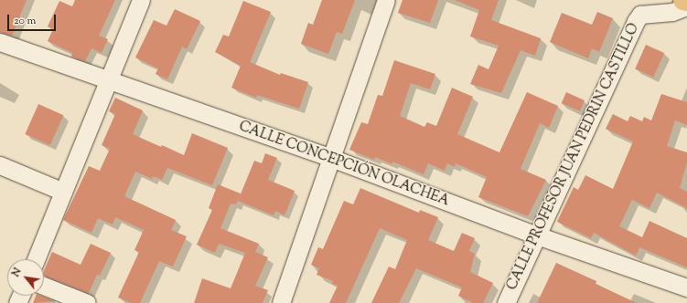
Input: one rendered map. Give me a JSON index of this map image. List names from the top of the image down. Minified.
{"streets":{"street":["CALLE PROFESOR JUAN PEDRIN CASTILLO","CALLE CONCEPCIÓN OLACHEA"]},"crossings":[["CALLE PROFESOR JUAN PEDRIN CASTILLO","CALLE CONCEPCIÓN OLACHEA"]],"scale_bar":"20 m","north":"top left"}
